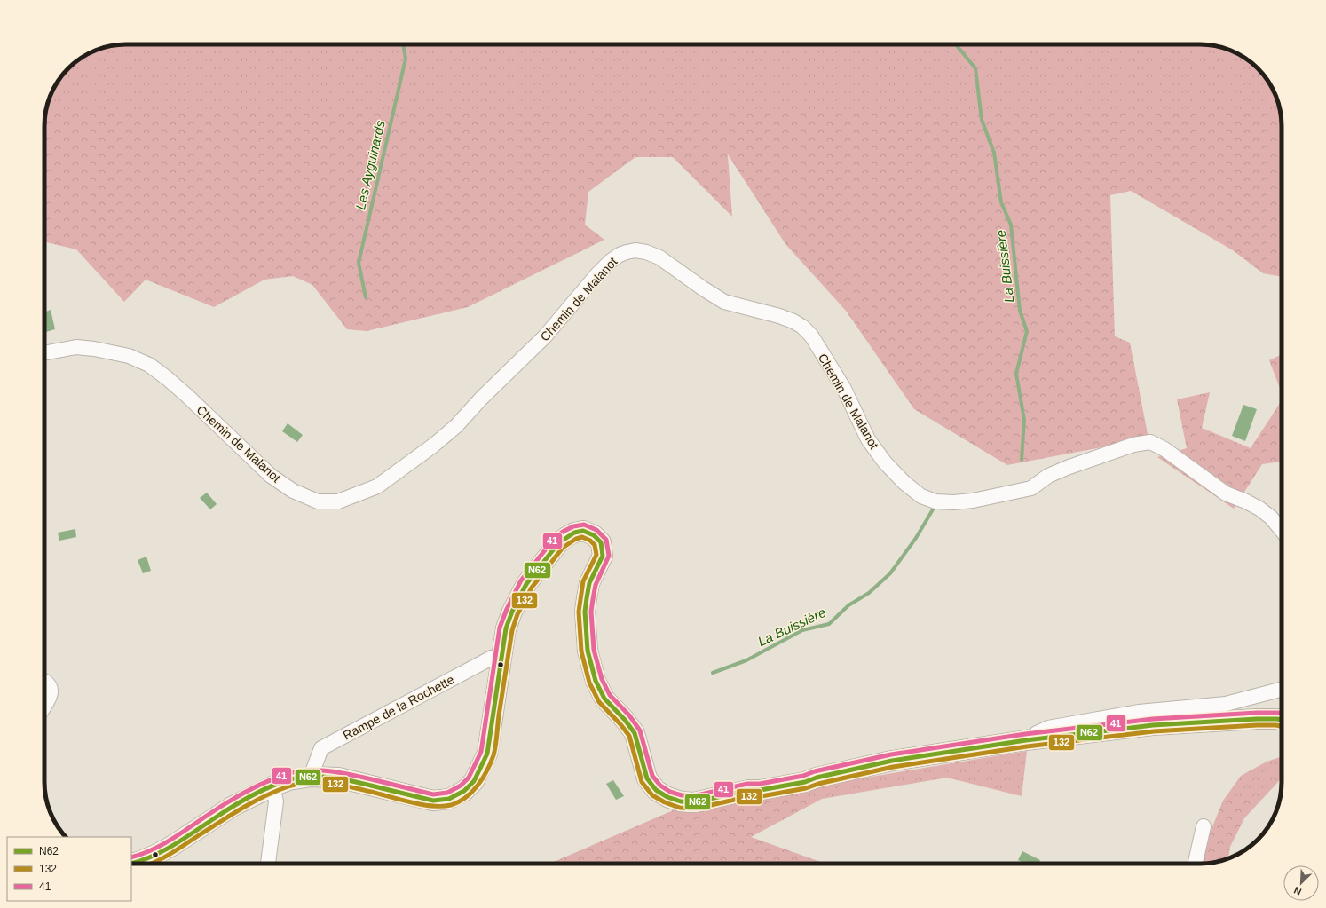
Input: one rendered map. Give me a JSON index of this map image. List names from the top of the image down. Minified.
{"streets":{"street":["Chemin de Malanot","Rampe de la Rochette"]},"water":["Les Ayguinards","La Buissière"],"lines":["transit line 41","transit line N62","transit line 132"],"legend":["N62","132","41"],"north":"bottom left"}
